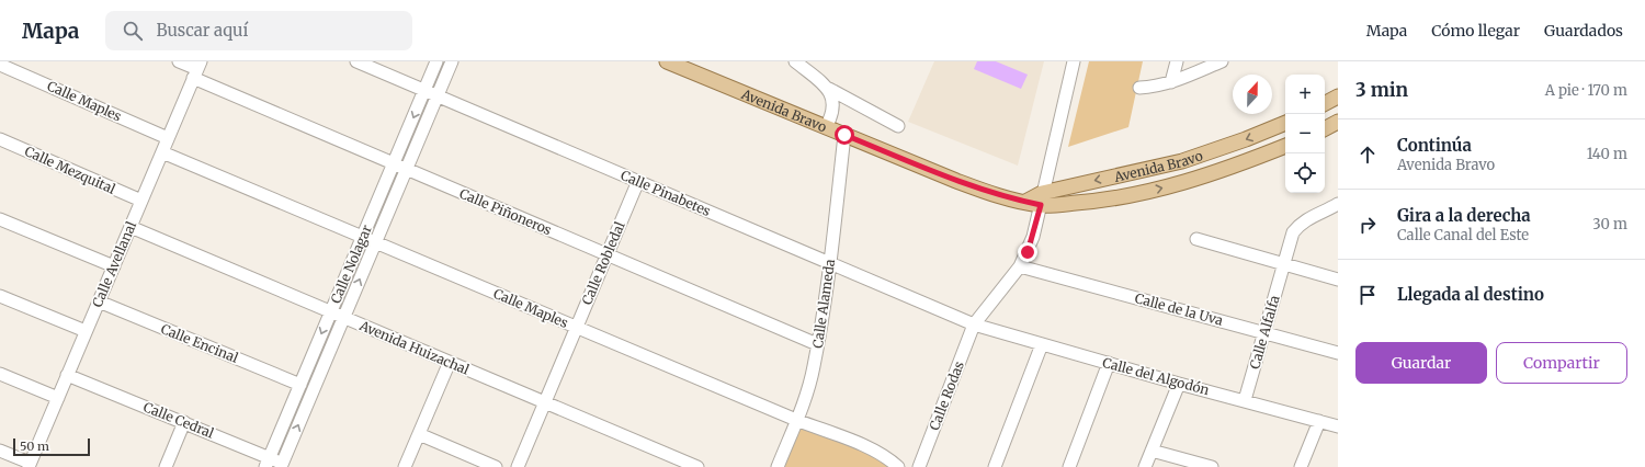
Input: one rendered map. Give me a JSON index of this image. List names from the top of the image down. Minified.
{"streets":{"main road":["Avenida Bravo"],"street":["Calle Maples","Calle Mezquital","Calle Pinabetes","Calle Piñoneros","Calle Robledal","Calle Avellanal","Calle Nolagar","Calle Alameda","Calle de la Uva","Calle Alfalfa","Calle Encinal","Avenida Huizachal","Calle del Algodón","Calle Rodas","Calle Cedral"]},"crossings":[["Calle Maples","Calle Robledal"],["Calle Maples","Calle Avellanal"],["Calle Maples","Calle Nolagar"],["Calle Maples","Calle Alameda"],["Avenida Bravo","Calle Alameda"],["Avenida Bravo","Calle Rodas"],["Calle Mezquital","Calle Avellanal"],["Calle Pinabetes","Calle Robledal"],["Calle Pinabetes","Calle Nolagar"],["Calle Pinabetes","Calle Alameda"],["Calle Pinabetes","Calle del Algodón"],["Calle Pinabetes","Calle Rodas"],["Calle Piñoneros","Calle Robledal"],["Calle Piñoneros","Calle Avellanal"],["Calle Piñoneros","Calle Nolagar"],["Calle Piñoneros","Calle Alameda"],["Calle Robledal","Avenida Huizachal"],["Calle Avellanal","Calle Encinal"],["Calle Avellanal","Avenida Huizachal"],["Calle Avellanal","Calle Cedral"],["Calle Nolagar","Calle Encinal"],["Calle Nolagar","Avenida Huizachal"],["Calle Nolagar","Calle Cedral"],["Calle de la Uva","Calle Alfalfa"],["Calle de la Uva","Calle Rodas"],["Calle Alfalfa","Calle del Algodón"],["Calle del Algodón","Calle Rodas"]],"scale_bar":"50 m","north":"top","page":{"header":"Mapa","search":"Buscar aquí","nav":["Mapa","Cómo llegar","Guardados"],"heading":["3 min","A pie · 170 m"],"map_buttons":["+","−"],"list":[["Continúa","Avenida Bravo","140 m"],["Gira a la derecha","Calle Canal del Este","30 m"],"Llegada al destino"],"buttons":["Guardar","Compartir"],"scale":"50 m"}}
